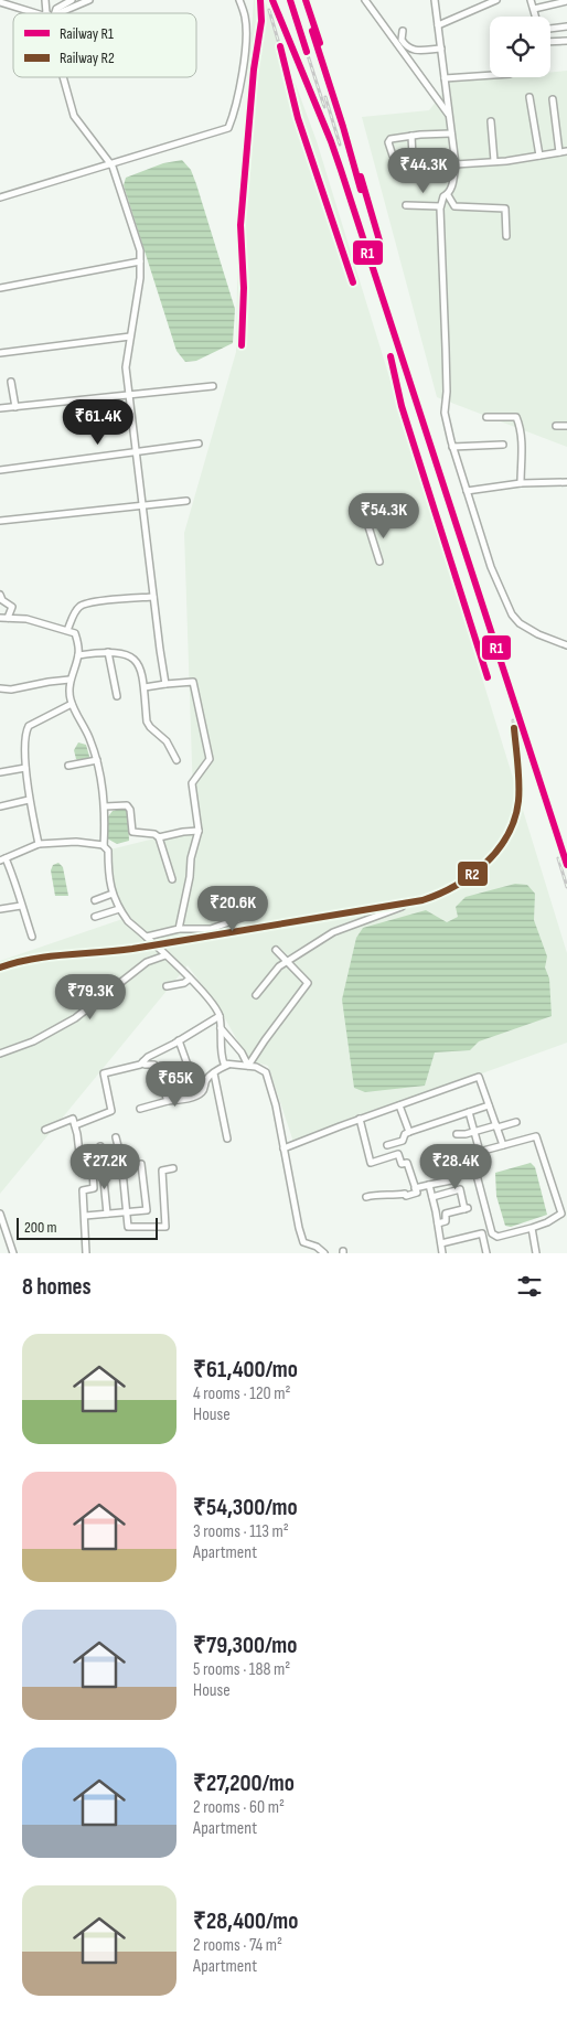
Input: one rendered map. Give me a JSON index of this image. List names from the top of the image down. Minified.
{"lines":["rail line R1","rail line R2"],"legend":["Railway R1","Railway R2"],"scale_bar":"200 m","page":{"price":["₹44.3K","₹61.4K","₹54.3K","₹20.6K","₹79.3K","₹65K","₹27.2K","₹28.4K"],"scale":"200 m","heading":"8 homes","list":[{"name":"₹61,400/mo","note":"4 rooms · 120 m² · House"},{"name":"₹54,300/mo","note":"3 rooms · 113 m² · Apartment"},{"name":"₹79,300/mo","note":"5 rooms · 188 m² · House"},{"name":"₹27,200/mo","note":"2 rooms · 60 m² · Apartment"},{"name":"₹28,400/mo","note":"2 rooms · 74 m² · Apartment"}]}}
